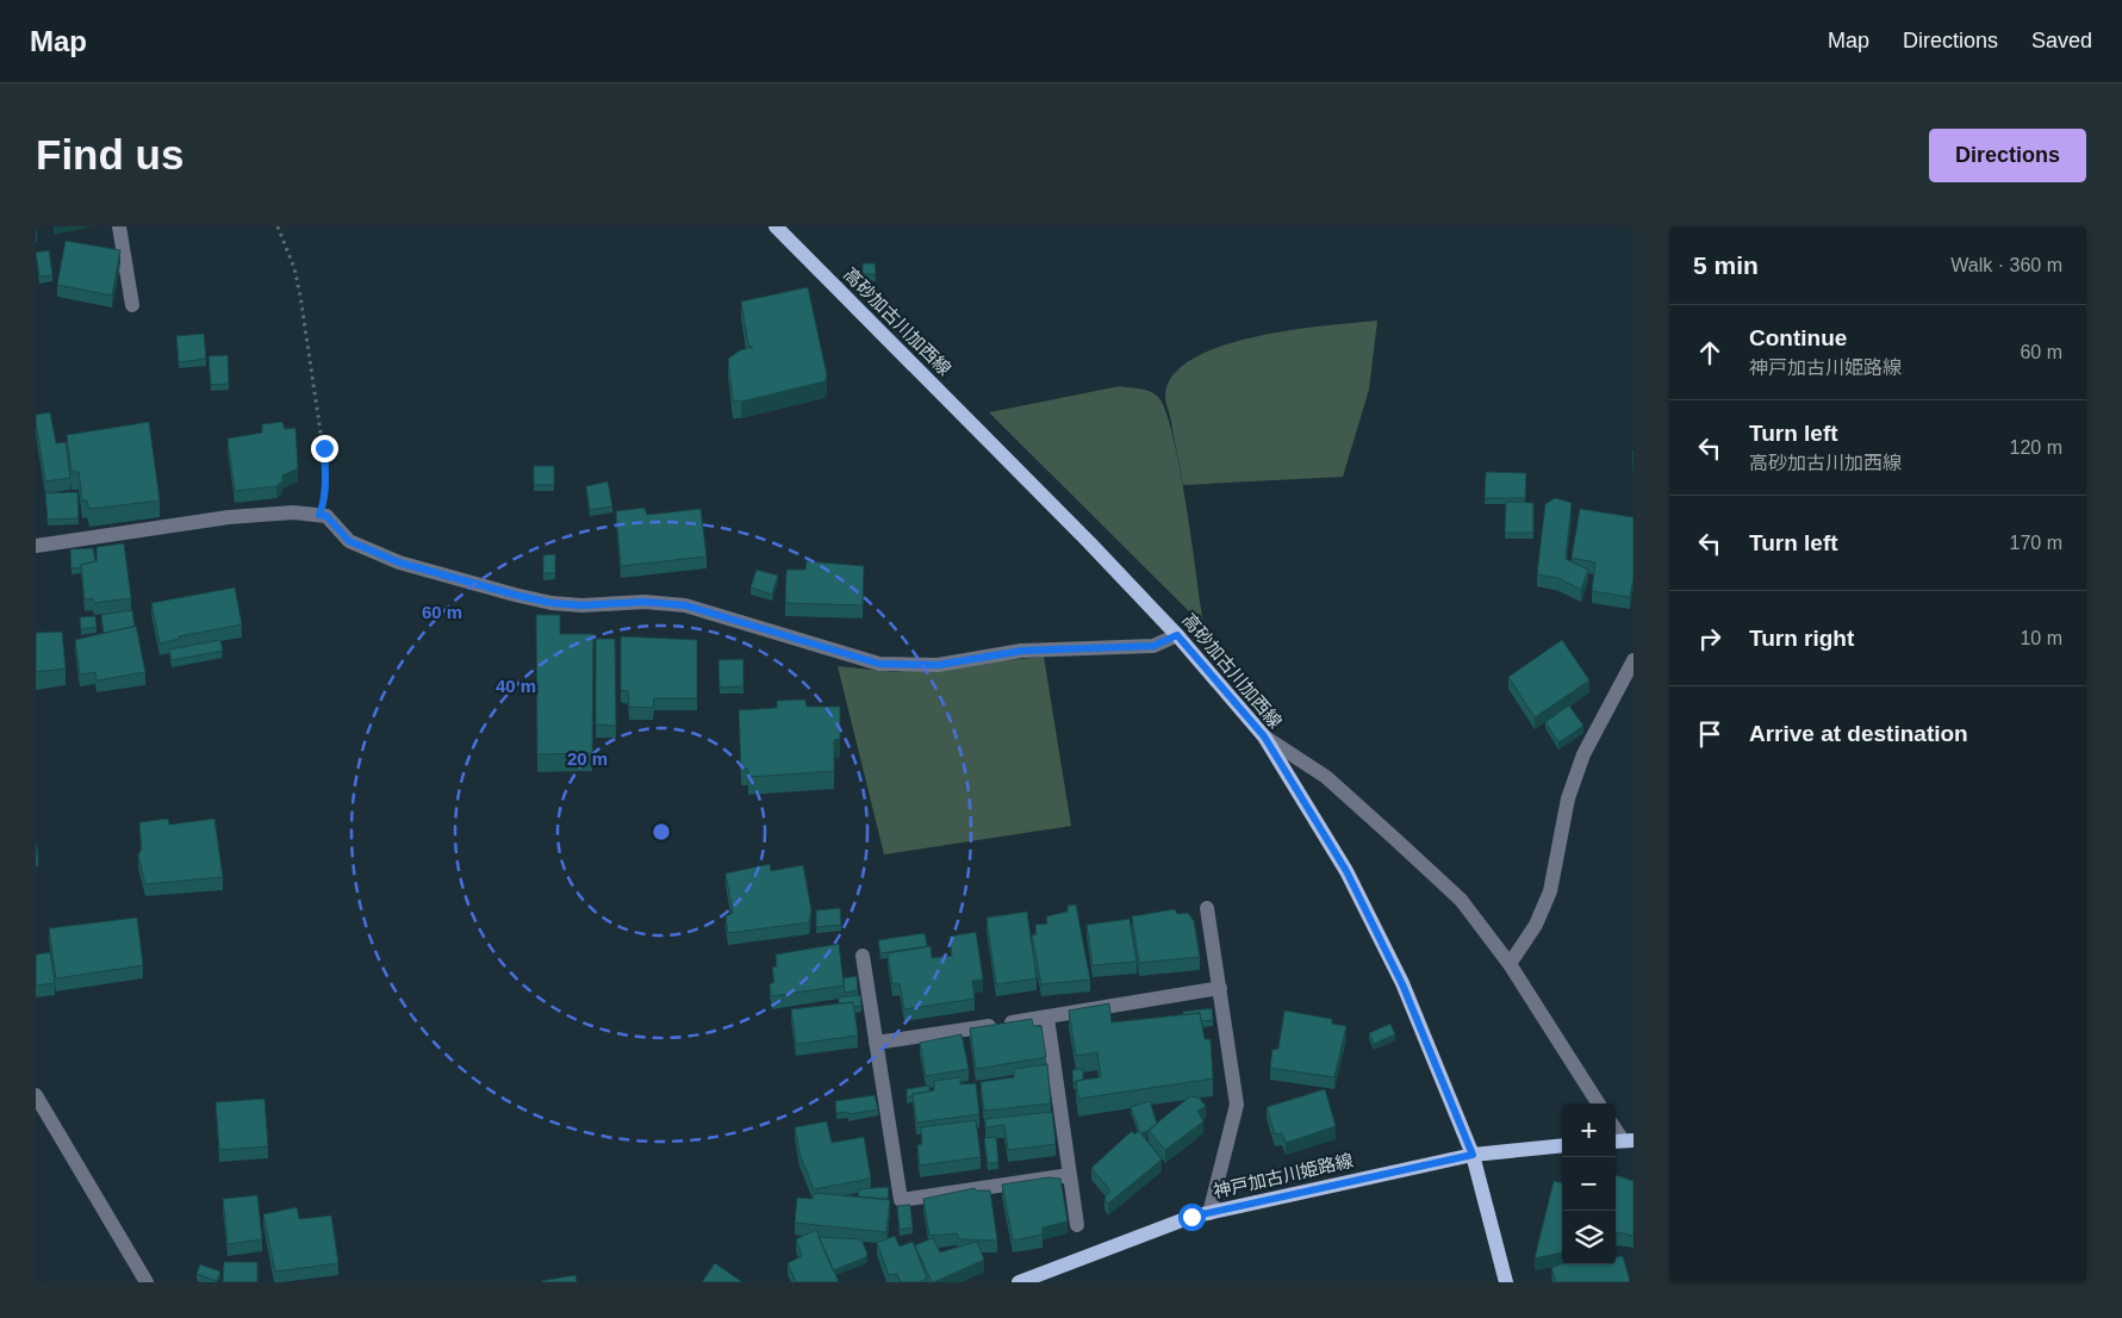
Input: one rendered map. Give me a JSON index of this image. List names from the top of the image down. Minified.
{"streets":{"main road":["高砂加古川加西線","神戸加古川姫路線"]},"crossings":[["高砂加古川加西線","神戸加古川姫路線"]],"page":{"header":"Map","nav":["Map","Directions","Saved"],"buttons":"Directions","title":"Find us","heading":["5 min","Walk · 360 m"],"list":[["Continue","神戸加古川姫路線","60 m"],["Turn left","高砂加古川加西線","120 m"],["Turn left","170 m"],["Turn right","10 m"],"Arrive at destination"],"map_buttons":["+","−"]},"rings":["60 m","40 m","20 m"]}
